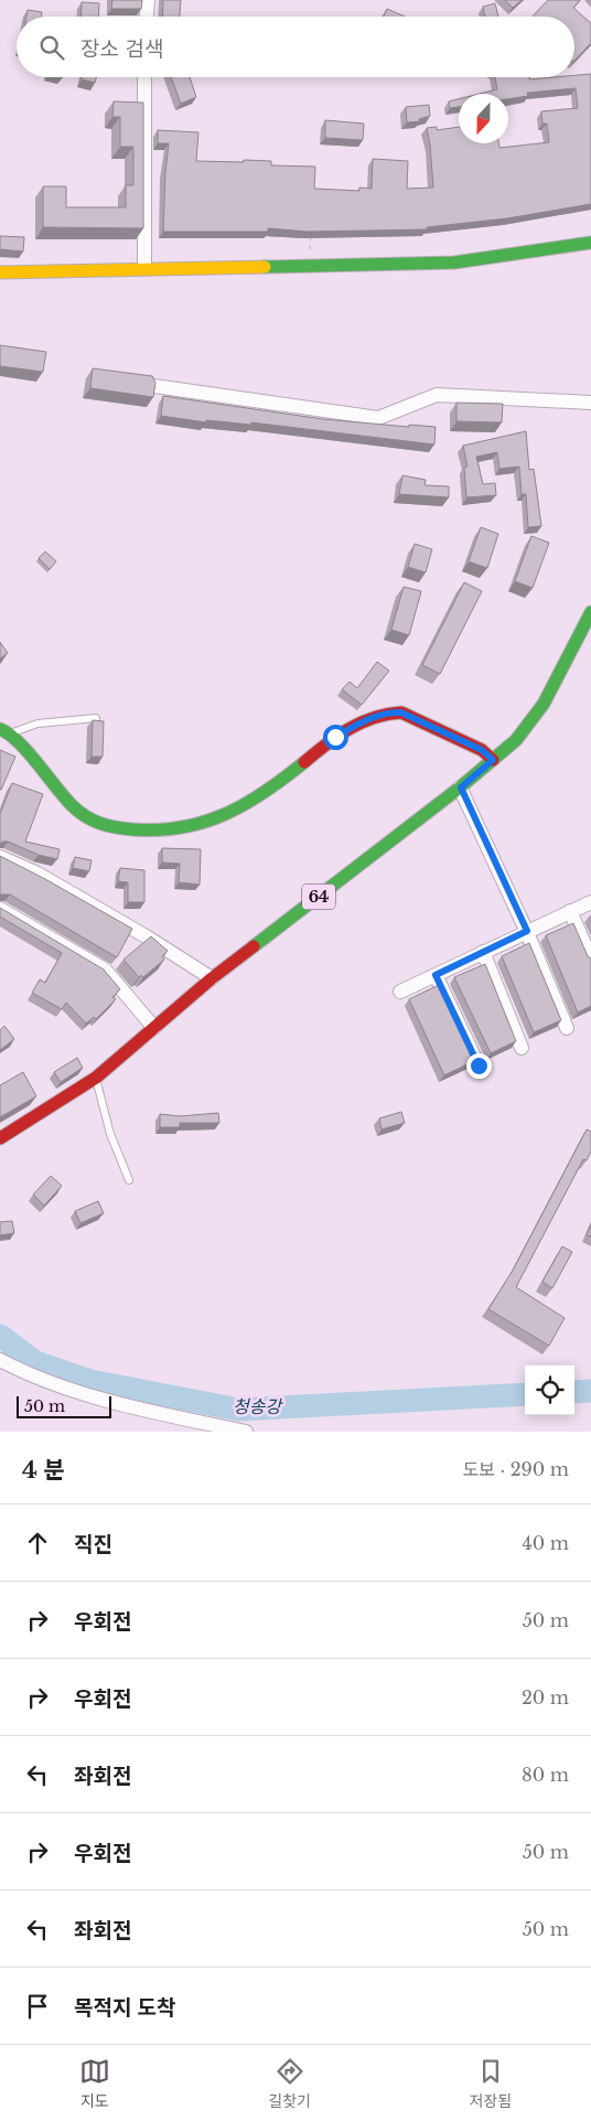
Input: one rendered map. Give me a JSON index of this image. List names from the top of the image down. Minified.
{"streets":{"street":["64"]},"water":["청송강"],"scale_bar":"50 m","north":"bottom","page":{"search":"장소 검색","scale":"50 m","heading":["4 분","도보 · 290 m"],"list":[["직진","40 m"],["우회전","50 m"],["우회전","20 m"],["좌회전","80 m"],["우회전","50 m"],["좌회전","50 m"],"목적지 도착"],"nav":["지도","길찾기","저장됨"]}}
